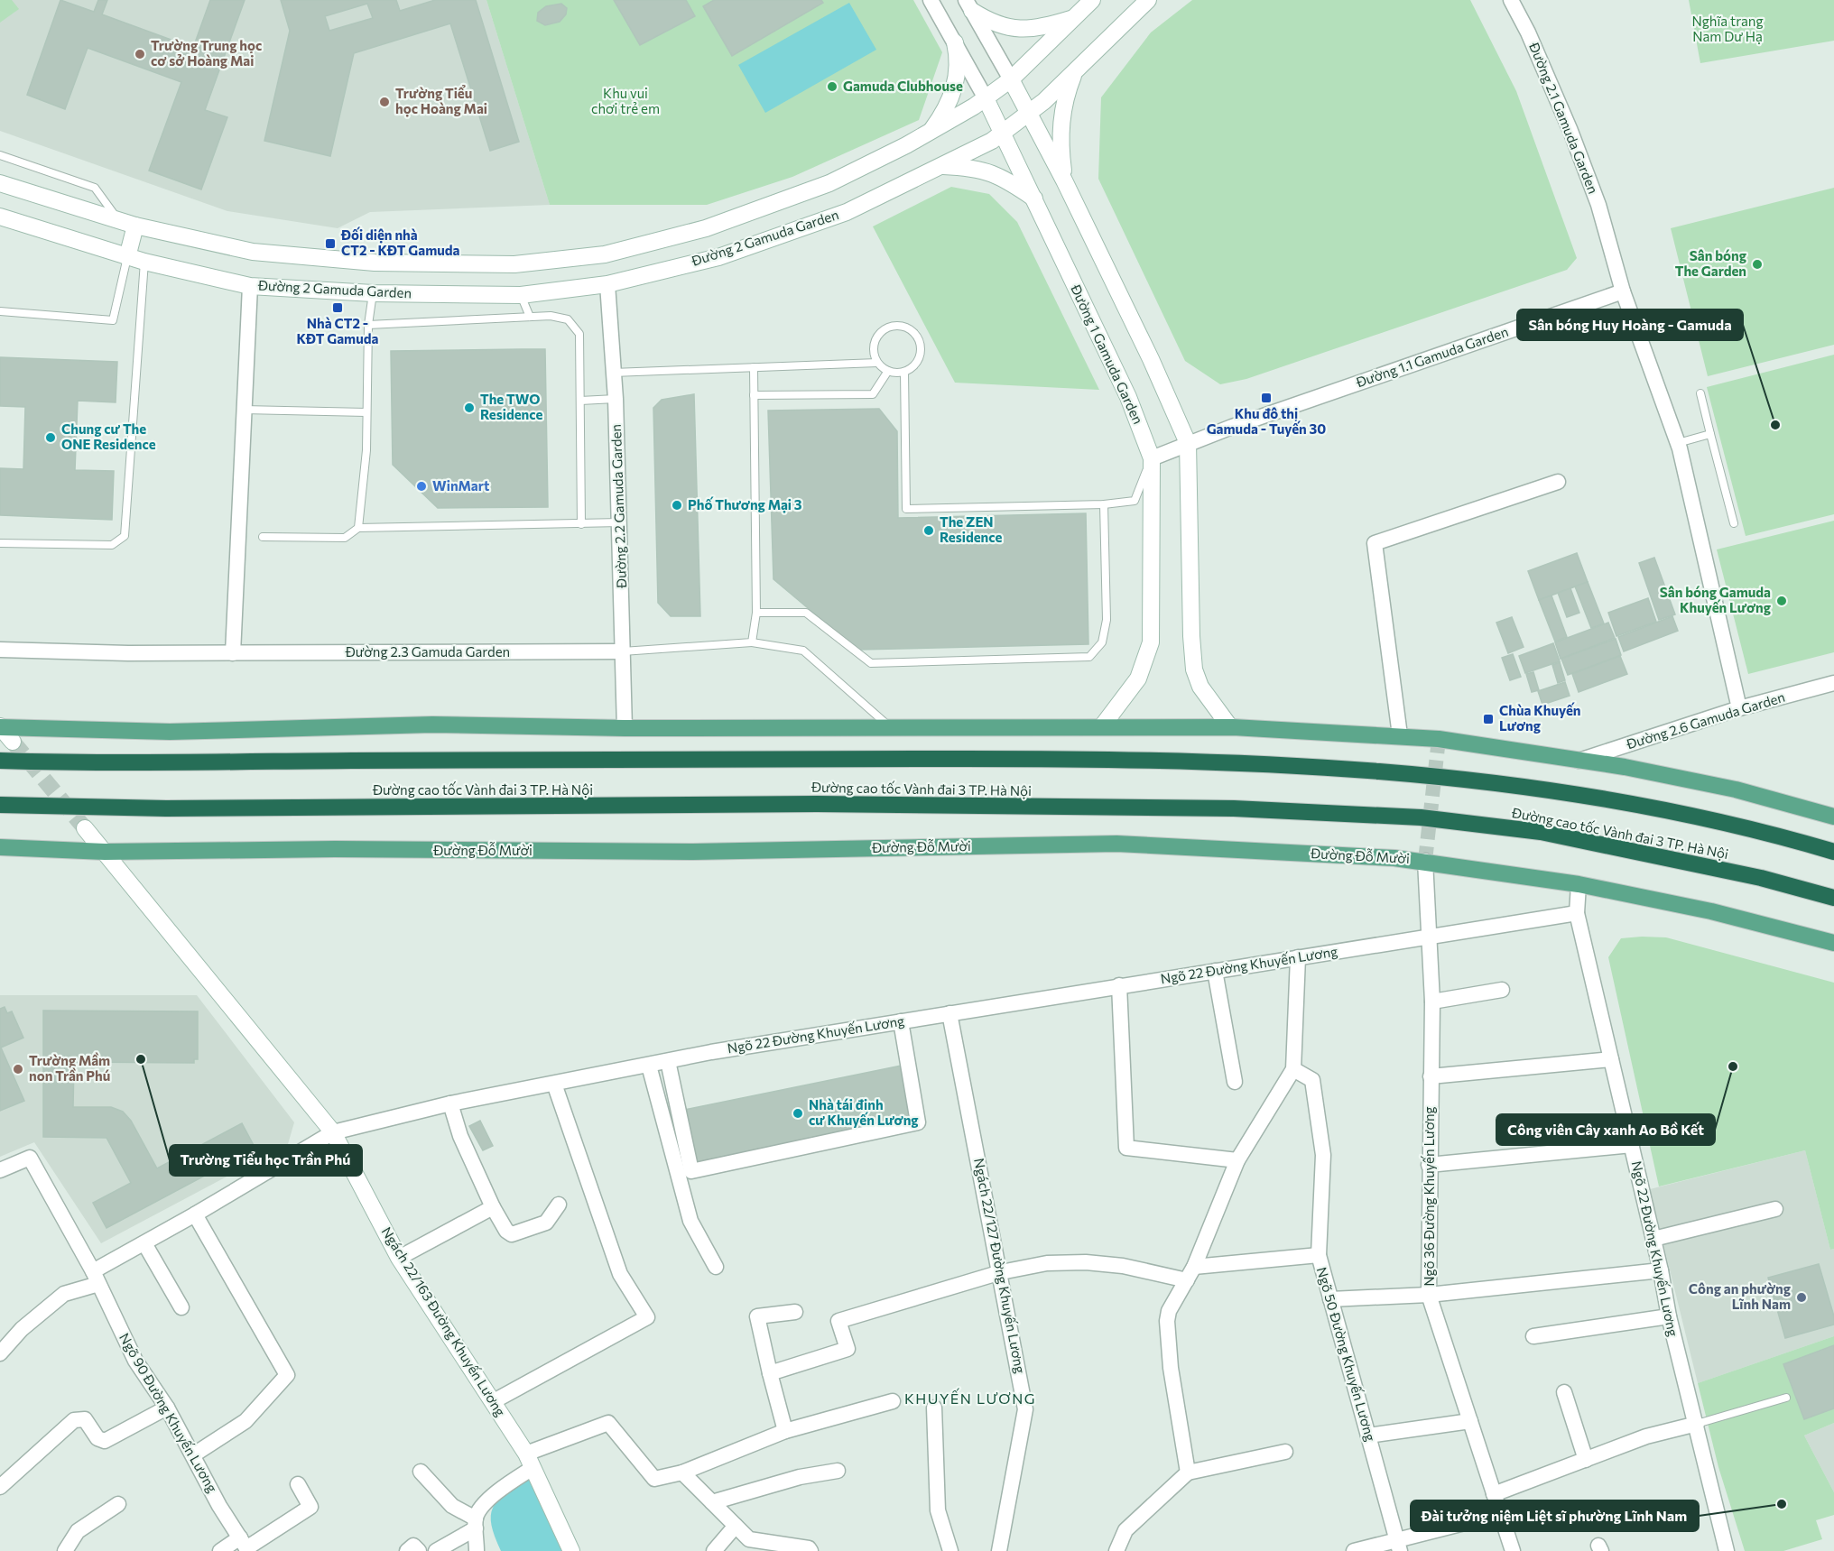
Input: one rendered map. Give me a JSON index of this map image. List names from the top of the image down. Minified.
{"streets":{"highway":["Đường cao tốc Vành đai 3 TP. Hà Nội"],"main road":["Đường Đỗ Mười"],"street":["Đường 2.1 Gamuda Garden","Đường 2 Gamuda Garden","Đường 1 Gamuda Garden","Đường 1.1 Gamuda Garden","Đường 2.2 Gamuda Garden","Đường 2.3 Gamuda Garden","Đường 2.6 Gamuda Garden","Ngõ 22 Đường Khuyến Lương","Ngõ 36 Đường Khuyến Lương","Ngách 22/127 Đường Khuyến Lương","Ngách 22/163 Đường Khuyến Lương","Ngõ 50 Đường Khuyến Lương","Ngõ 90 Đường Khuyến Lương"]},"crossings":[["Đường 2.1 Gamuda Garden","Đường 1.1 Gamuda Garden"],["Đường 2.1 Gamuda Garden","Đường 2.6 Gamuda Garden"],["Đường 2 Gamuda Garden","Đường 1 Gamuda Garden"],["Đường 2 Gamuda Garden","Đường 2.2 Gamuda Garden"],["Đường 1 Gamuda Garden","Đường 1.1 Gamuda Garden"],["Đường 2.2 Gamuda Garden","Đường 2.3 Gamuda Garden"],["Đường Đỗ Mười","Ngõ 22 Đường Khuyến Lương"],["Đường Đỗ Mười","Ngõ 36 Đường Khuyến Lương"],["Đường Đỗ Mười","Ngách 22/163 Đường Khuyến Lương"],["Ngõ 22 Đường Khuyến Lương","Ngõ 36 Đường Khuyến Lương"],["Ngõ 22 Đường Khuyến Lương","Ngách 22/127 Đường Khuyến Lương"],["Ngõ 22 Đường Khuyến Lương","Ngách 22/163 Đường Khuyến Lương"],["Ngõ 22 Đường Khuyến Lương","Ngõ 90 Đường Khuyến Lương"]],"districts":["KHUYẾN LƯƠNG"],"parks":["Nghĩa trang Nam Dư Hạ","Khu vui chơi trẻ em"],"places":{"other":["Trường Trung học cơ sở Hoàng Mai","Gamuda Clubhouse","Trường Tiểu học Hoàng Mai","Sân bóng The Garden","The TWO Residence","Sân bóng Huy Hoàng - Gamuda","Chung cư The ONE Residence","WinMart","Phố Thương Mại 3","The ZEN Residence","Sân bóng Gamuda Khuyến Lương","Trường Tiểu học Trần Phú","Công viên Cây xanh Ao Bồ Kết","Trường Mầm non Trần Phú","Nhà tái định cư Khuyến Lương","Công an phường Lĩnh Nam","Đài tưởng niệm Liệt sĩ phường Lĩnh Nam"],"transit":["Đối diện nhà CT2 - KĐT Gamuda","Nhà CT2 - KĐT Gamuda","Khu đô thị Gamuda - Tuyến 30","Chùa Khuyến Lương"]}}
